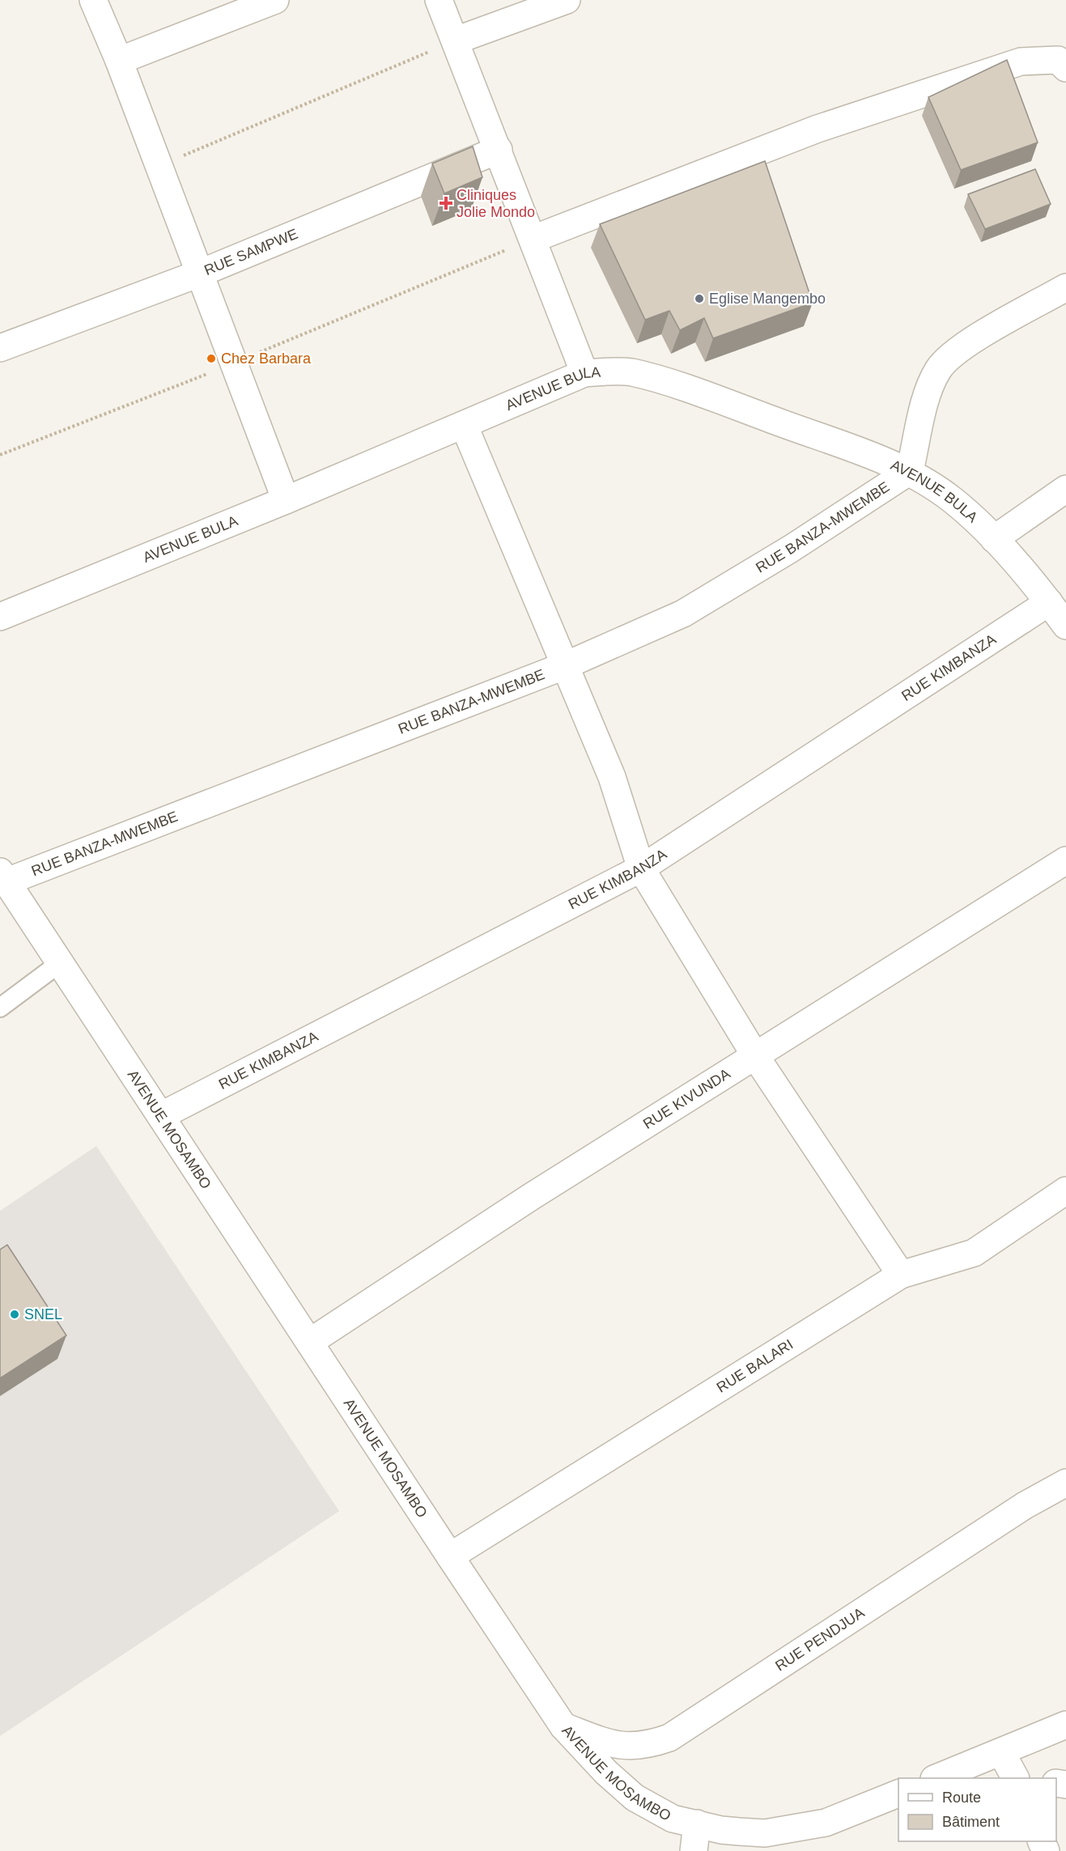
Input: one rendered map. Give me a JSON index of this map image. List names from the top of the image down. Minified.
{"streets":{"street":["RUE SAMPWE","AVENUE BULA","RUE BANZA-MWEMBE","RUE KIMBANZA","RUE KIVUNDA","AVENUE MOSAMBO","RUE BALARI","RUE PENDJUA"]},"crossings":[["AVENUE BULA","RUE BANZA-MWEMBE"],["AVENUE BULA","RUE KIMBANZA"],["RUE BANZA-MWEMBE","AVENUE MOSAMBO"],["RUE KIMBANZA","AVENUE MOSAMBO"],["RUE KIVUNDA","AVENUE MOSAMBO"],["AVENUE MOSAMBO","RUE BALARI"],["AVENUE MOSAMBO","RUE PENDJUA"]],"places":{"health":["Cliniques Jolie Mondo"],"other":["Eglise Mangembo","Chez Barbara","SNEL"]},"legend":["Route","Bâtiment"]}
